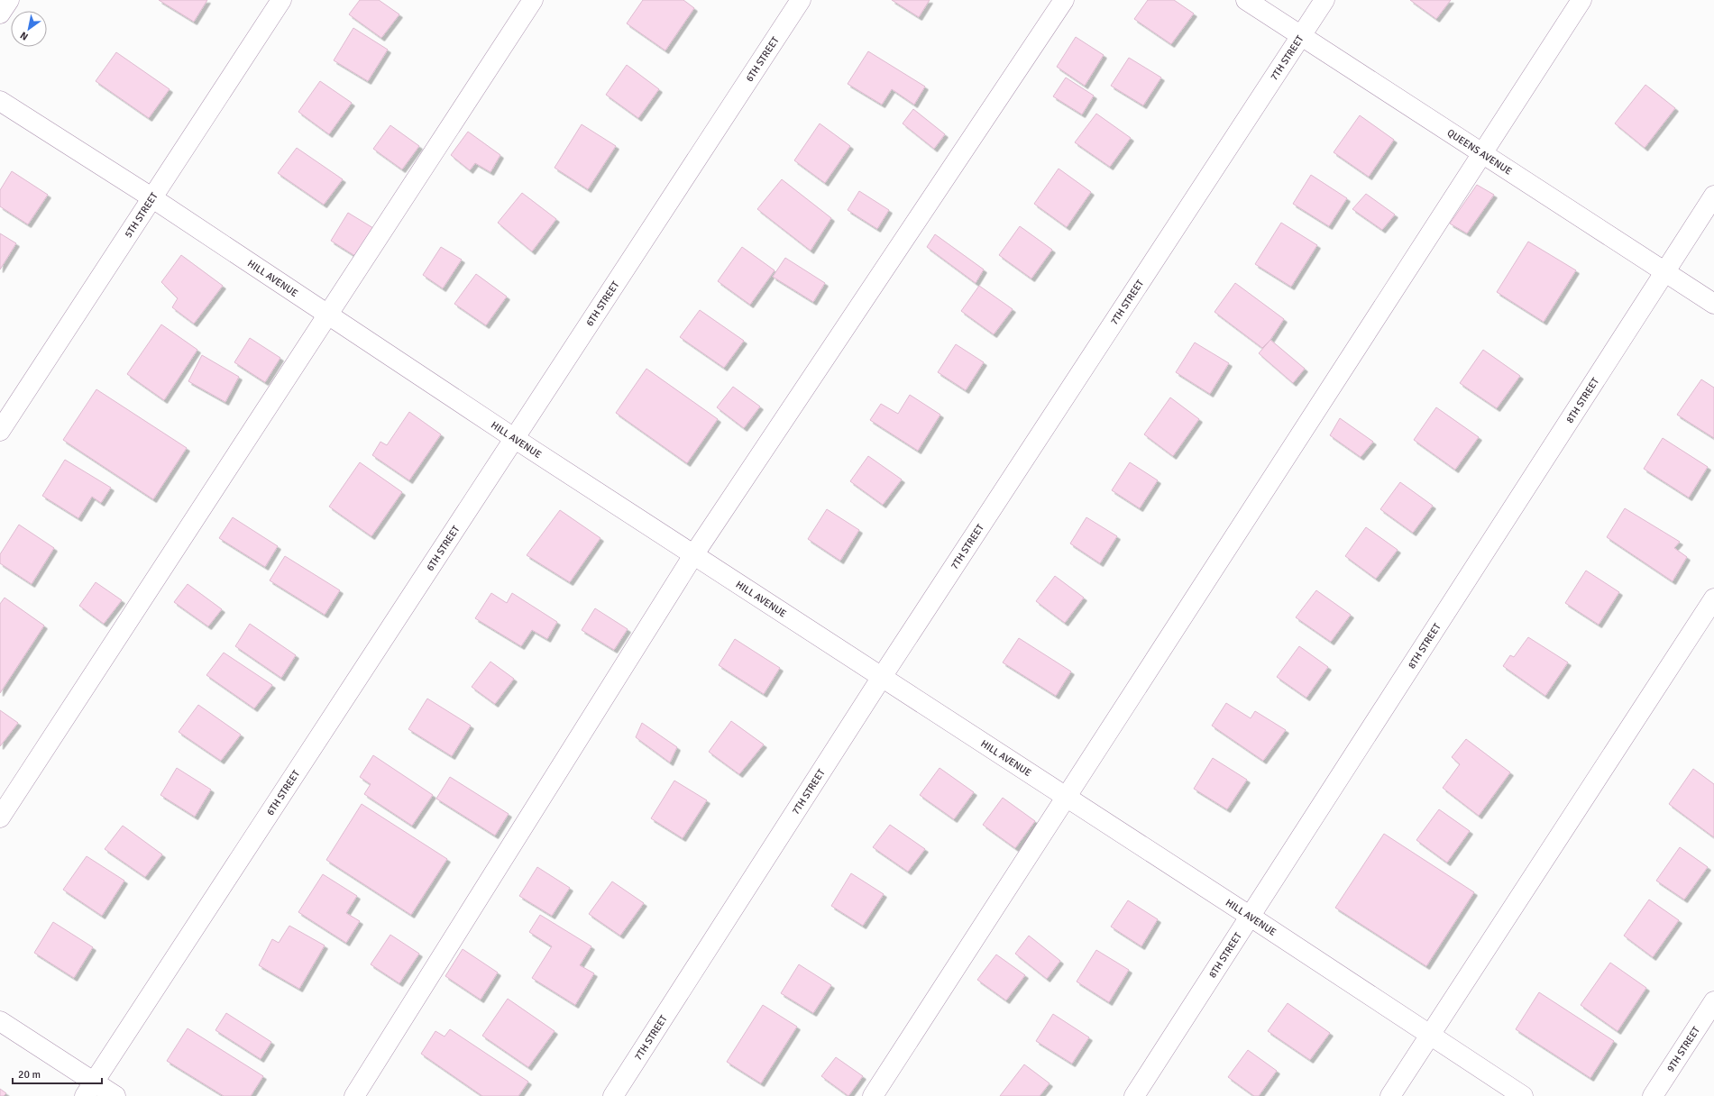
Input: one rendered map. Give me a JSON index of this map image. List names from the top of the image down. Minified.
{"streets":{"street":["7TH STREET","6TH STREET","QUEENS AVENUE","5TH STREET","HILL AVENUE","8TH STREET","9TH STREET"]},"crossings":[["7TH STREET","QUEENS AVENUE"],["7TH STREET","HILL AVENUE"],["6TH STREET","HILL AVENUE"],["QUEENS AVENUE","8TH STREET"],["5TH STREET","HILL AVENUE"],["HILL AVENUE","8TH STREET"]],"scale_bar":"20 m","north":"bottom left"}
